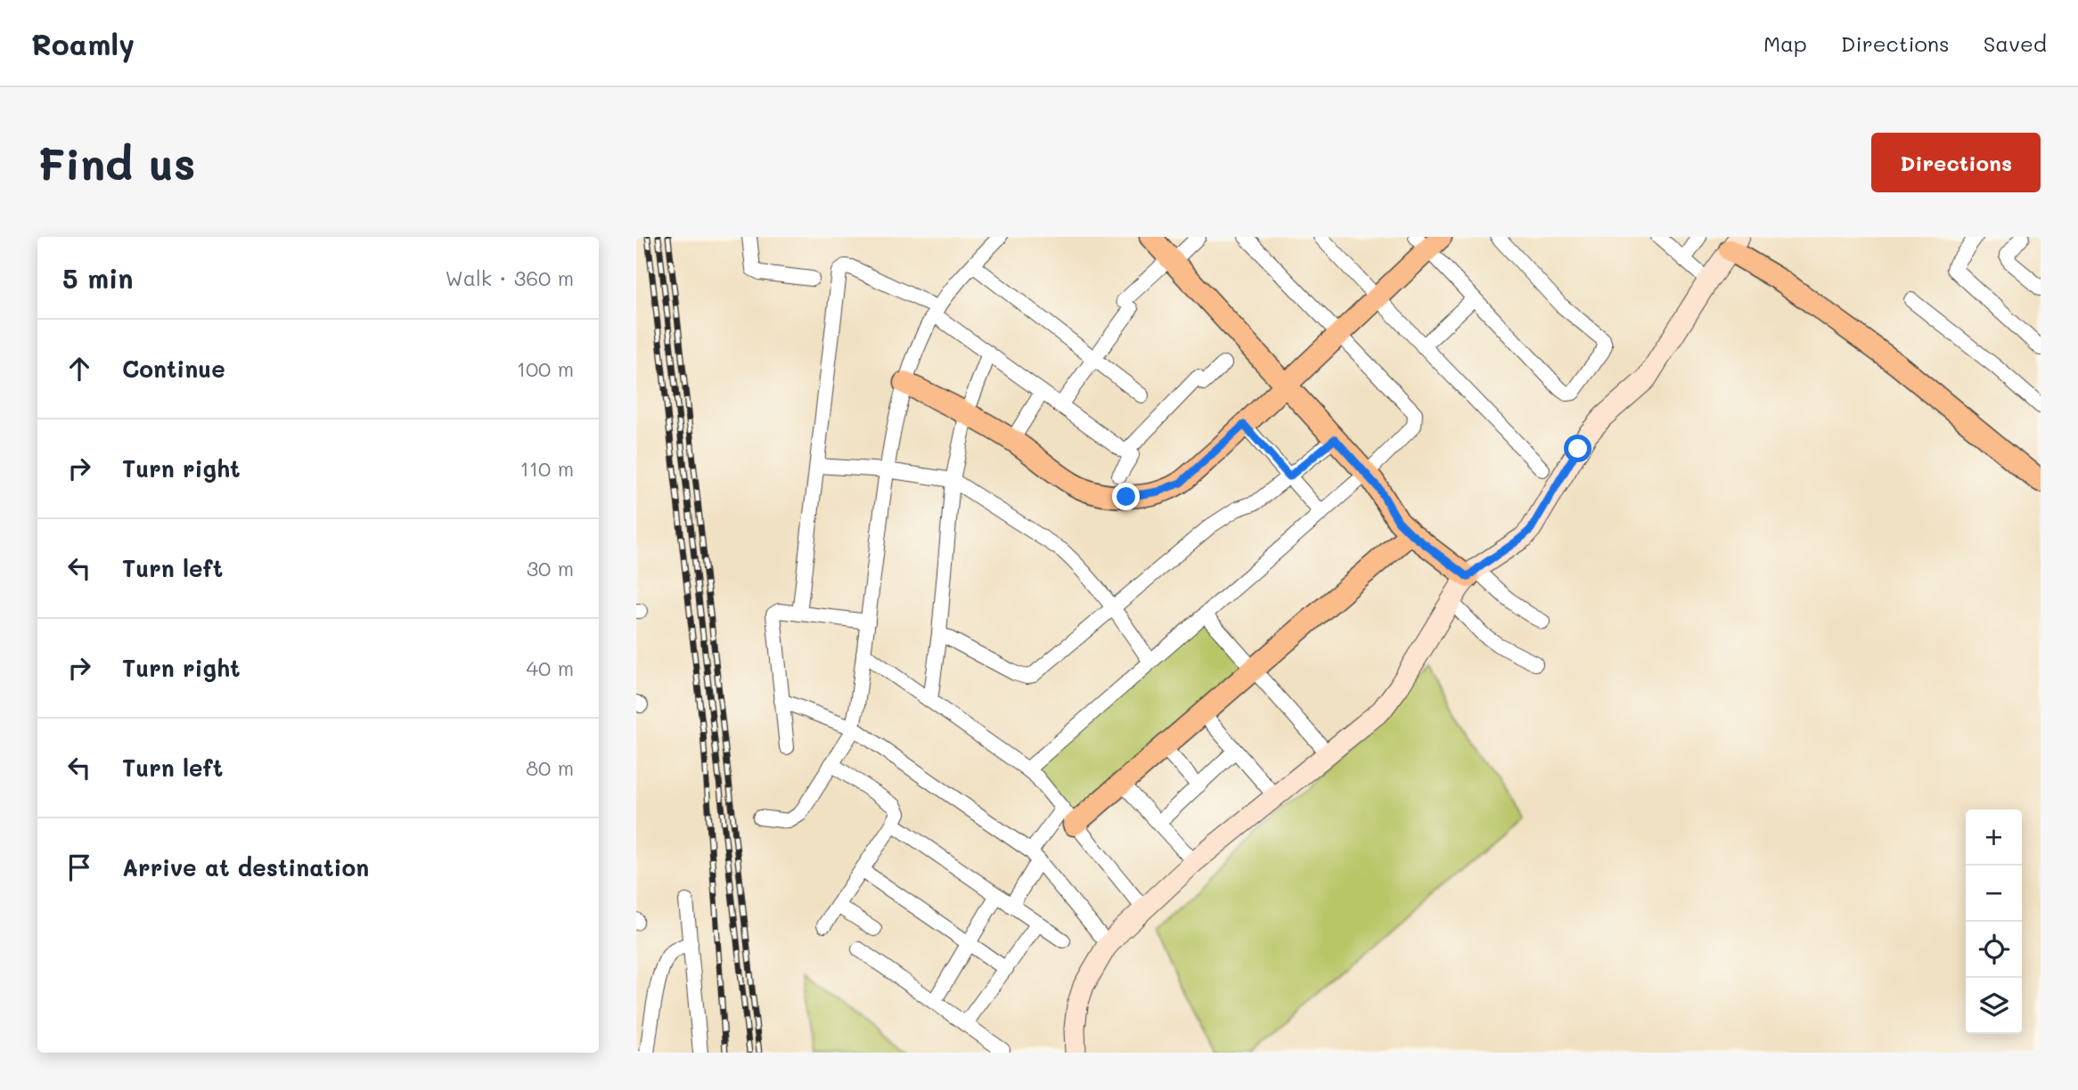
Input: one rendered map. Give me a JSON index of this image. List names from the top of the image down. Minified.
{"page":{"header":"Roamly","nav":["Map","Directions","Saved"],"buttons":"Directions","title":"Find us","heading":["5 min","Walk · 360 m"],"list":[["Continue","100 m"],["Turn right","110 m"],["Turn left","30 m"],["Turn right","40 m"],["Turn left","80 m"],"Arrive at destination"],"map_buttons":["+","−"]}}
